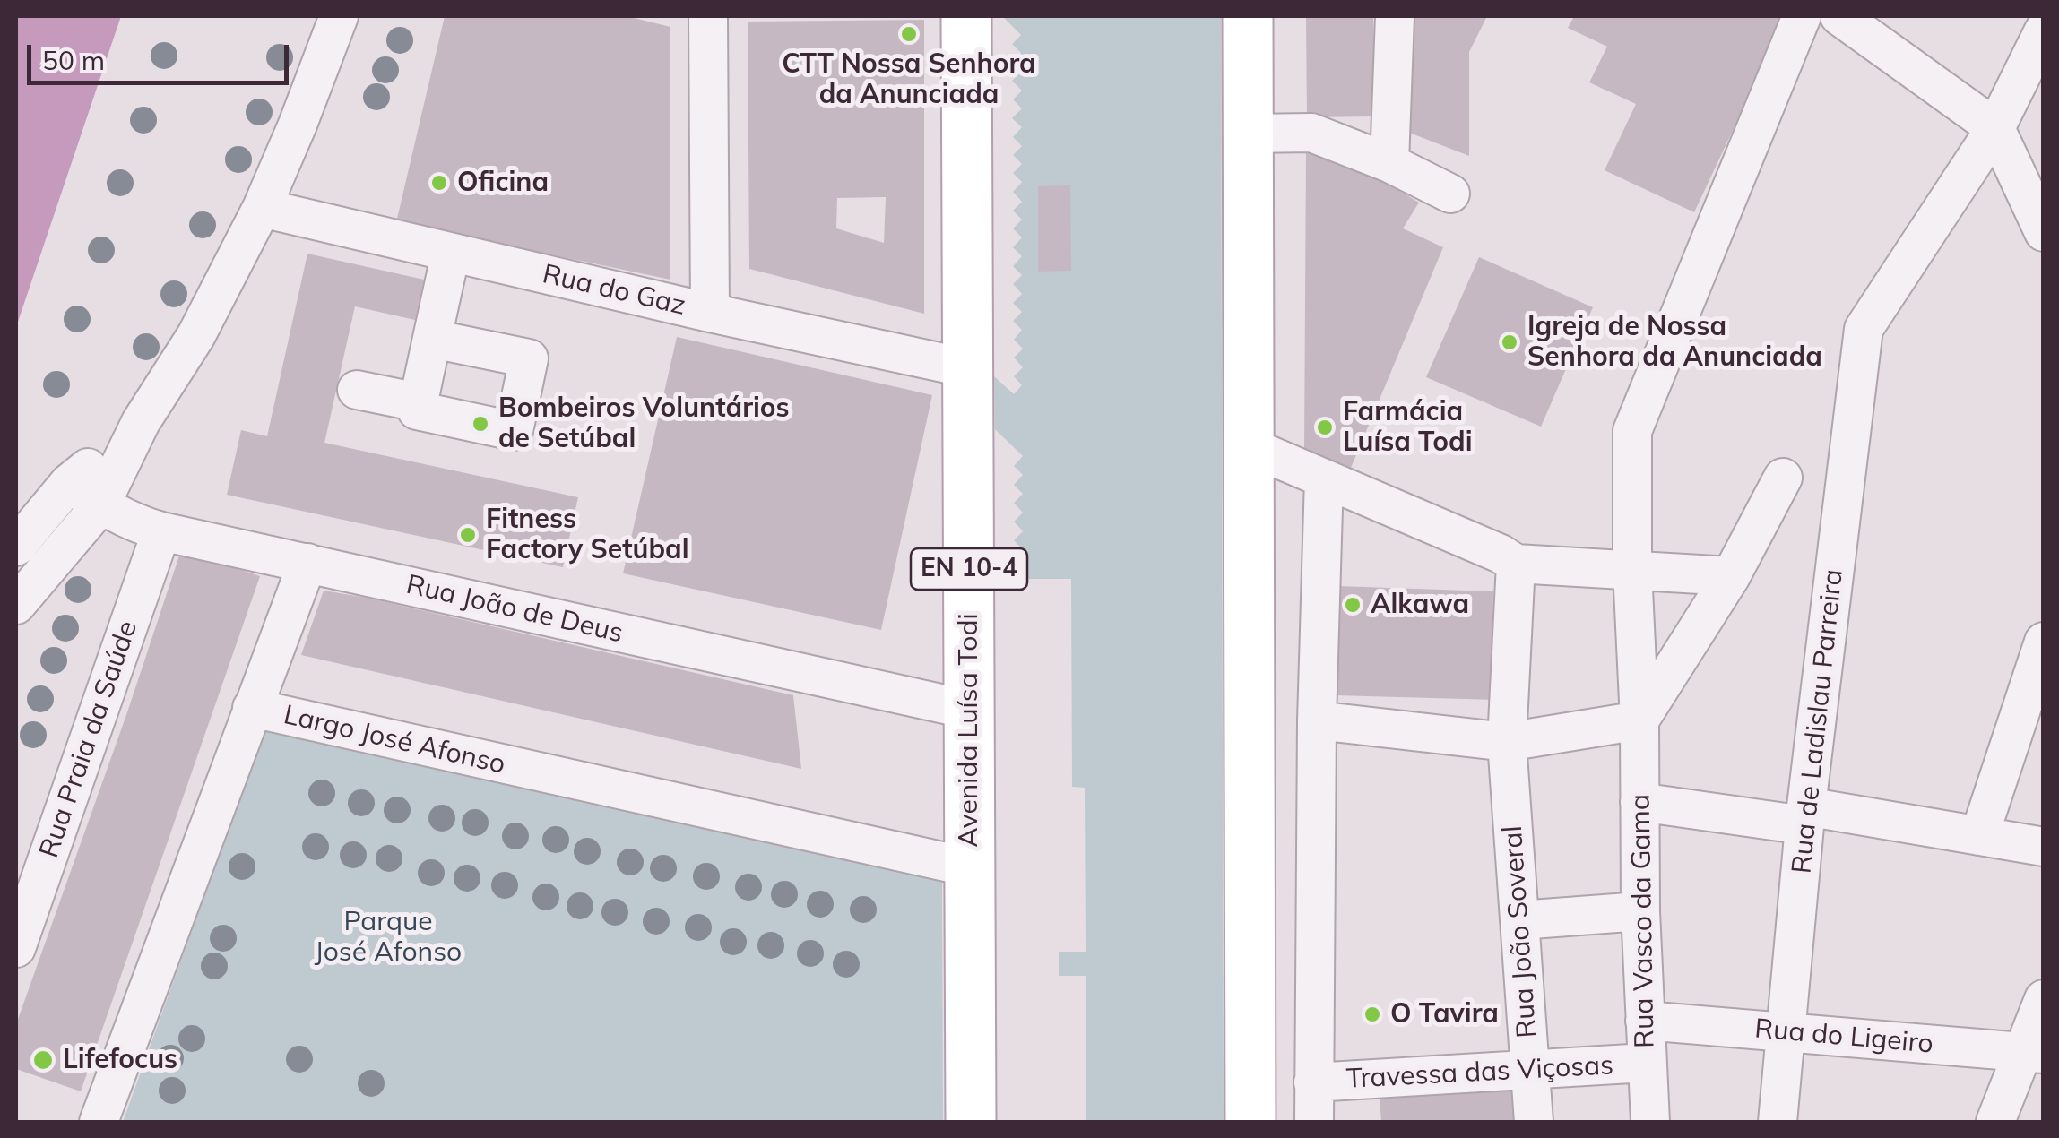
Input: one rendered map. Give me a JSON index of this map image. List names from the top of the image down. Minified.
{"streets":{"main road":["EN 10-4","Avenida Luísa Todi"],"street":["Rua do Gaz","Rua João de Deus","Rua de Ladislau Parreira","Rua Praia da Saúde","Largo José Afonso","Rua Vasco da Gama","Rua João Soveral","Rua do Ligeiro","Travessa das Viçosas"]},"crossings":[["Rua do Gaz","Avenida Luísa Todi"],["Rua João de Deus","Avenida Luísa Todi"],["Rua João de Deus","Rua Praia da Saúde"],["Rua de Ladislau Parreira","Rua do Ligeiro"],["Avenida Luísa Todi","Largo José Afonso"],["Rua Vasco da Gama","Rua do Ligeiro"],["Rua Vasco da Gama","Travessa das Viçosas"],["Rua João Soveral","Travessa das Viçosas"]],"parks":["Parque José Afonso"],"places":["CTT Nossa Senhora da Anunciada","Oficina","Igreja de Nossa Senhora da Anunciada","Bombeiros Voluntários de Setúbal","Farmácia Luísa Todi","Fitness Factory Setúbal","Alkawa","O Tavira","Lifefocus"],"scale_bar":"50 m"}
